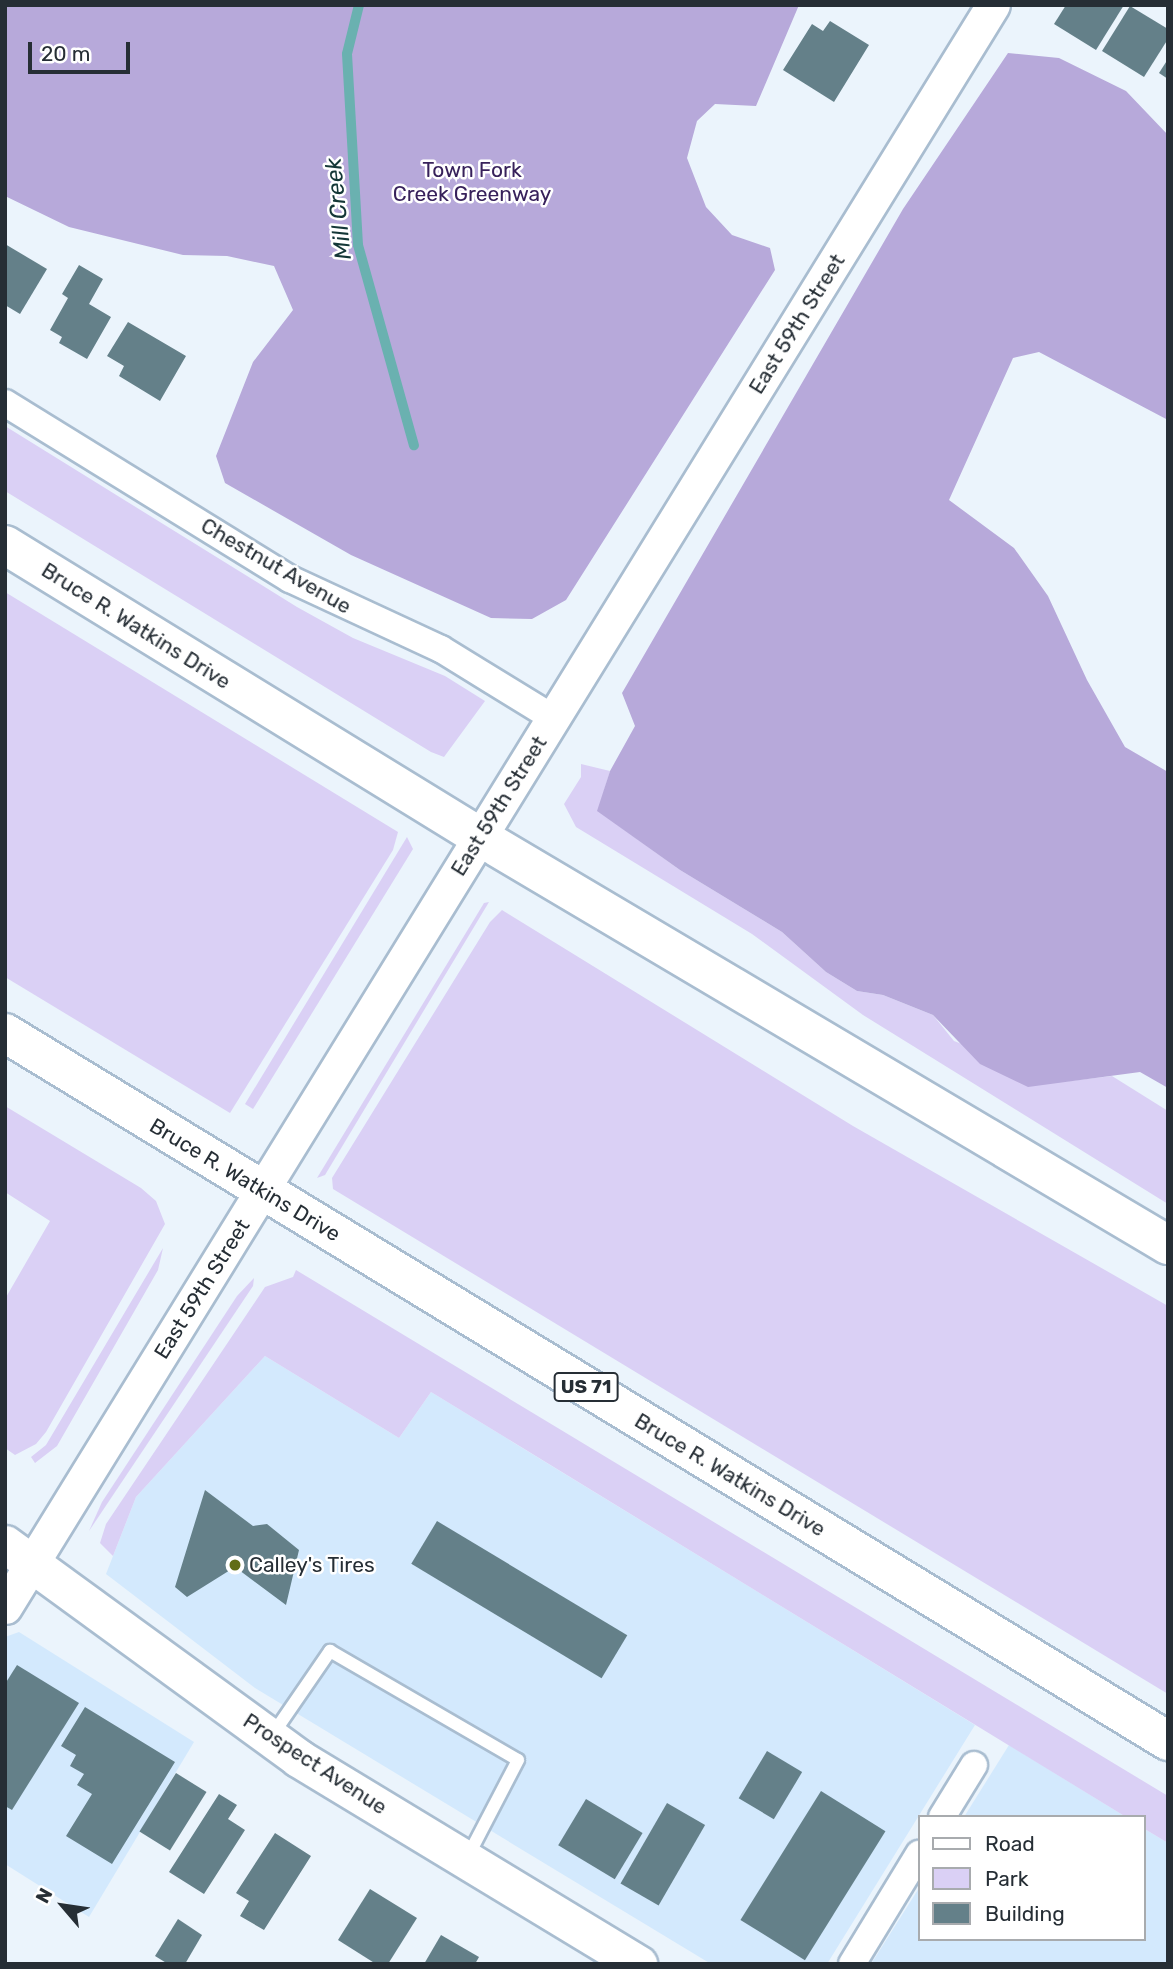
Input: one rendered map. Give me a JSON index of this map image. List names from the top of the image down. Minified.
{"streets":{"highway":["Bruce R. Watkins Drive","US 71"],"main road":["Prospect Avenue"],"street":["East 59th Street","Chestnut Avenue"]},"crossings":[["East 59th Street","Chestnut Avenue"],["East 59th Street","Bruce R. Watkins Drive"],["East 59th Street","Prospect Avenue"]],"water":["Mill Creek"],"parks":["Town Fork Creek Greenway"],"places":["Calley's Tires"],"legend":["Road","Park","Building"],"scale_bar":"20 m","north":"top left"}
